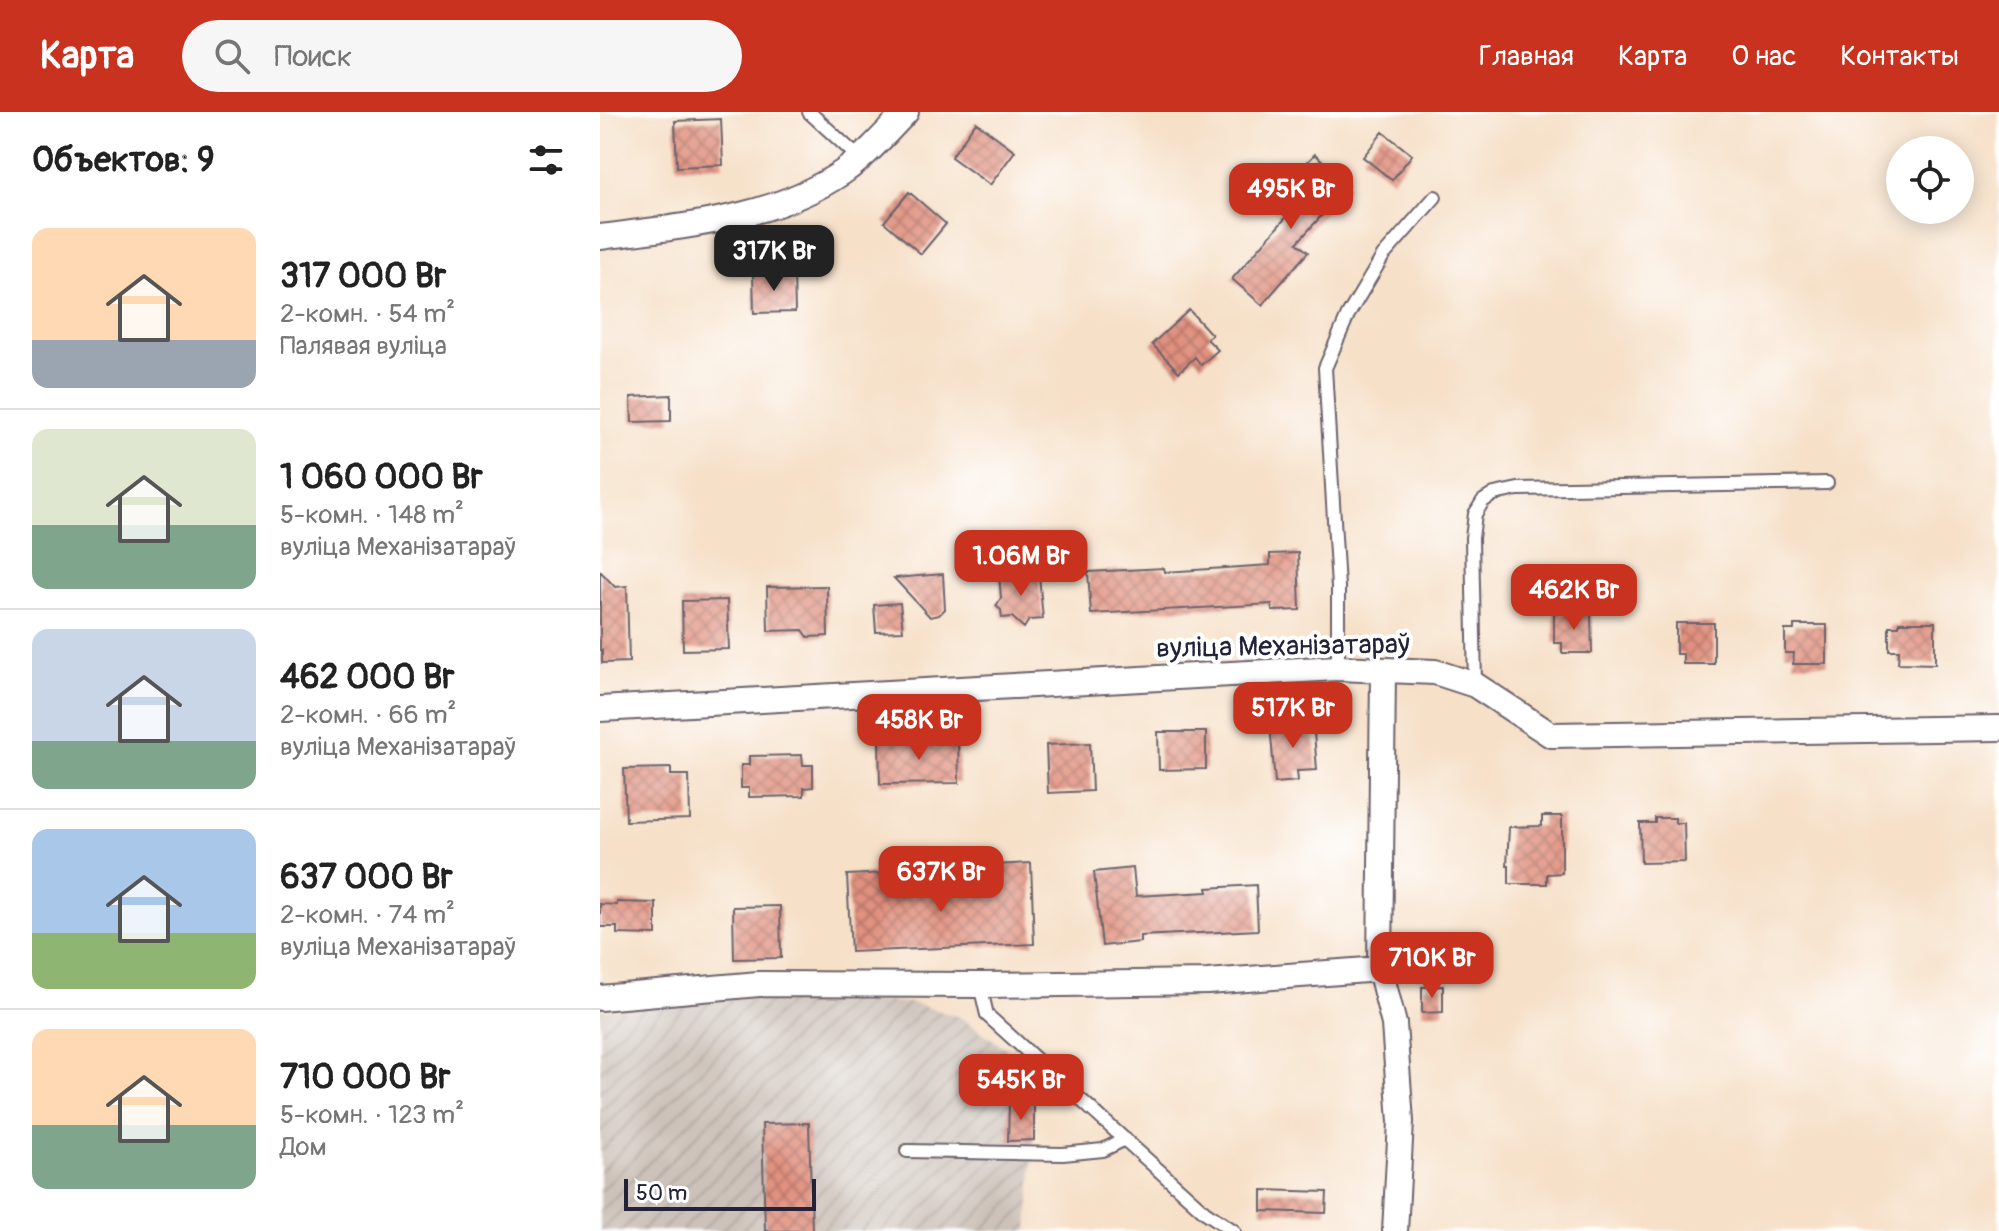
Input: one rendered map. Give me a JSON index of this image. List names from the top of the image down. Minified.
{"streets":{"street":["вуліца Механізатараў"]},"scale_bar":"50 m","page":{"header":"Карта","search":"Поиск","nav":["Главная","Карта","О нас","Контакты"],"heading":"Объектов: 9","price":["495K Br","317K Br","1.06M Br","462K Br","517K Br","458K Br","637K Br","710K Br","545K Br"],"list":[{"name":"317 000 Br","note":"2-комн. · 54 m² · Палявая вуліца"},{"name":"1 060 000 Br","note":"5-комн. · 148 m² · вуліца Механізатараў"},{"name":"462 000 Br","note":"2-комн. · 66 m² · вуліца Механізатараў"},{"name":"637 000 Br","note":"2-комн. · 74 m² · вуліца Механізатараў"},{"name":"710 000 Br","note":"5-комн. · 123 m² · Дом"}],"scale":"50 m"}}
